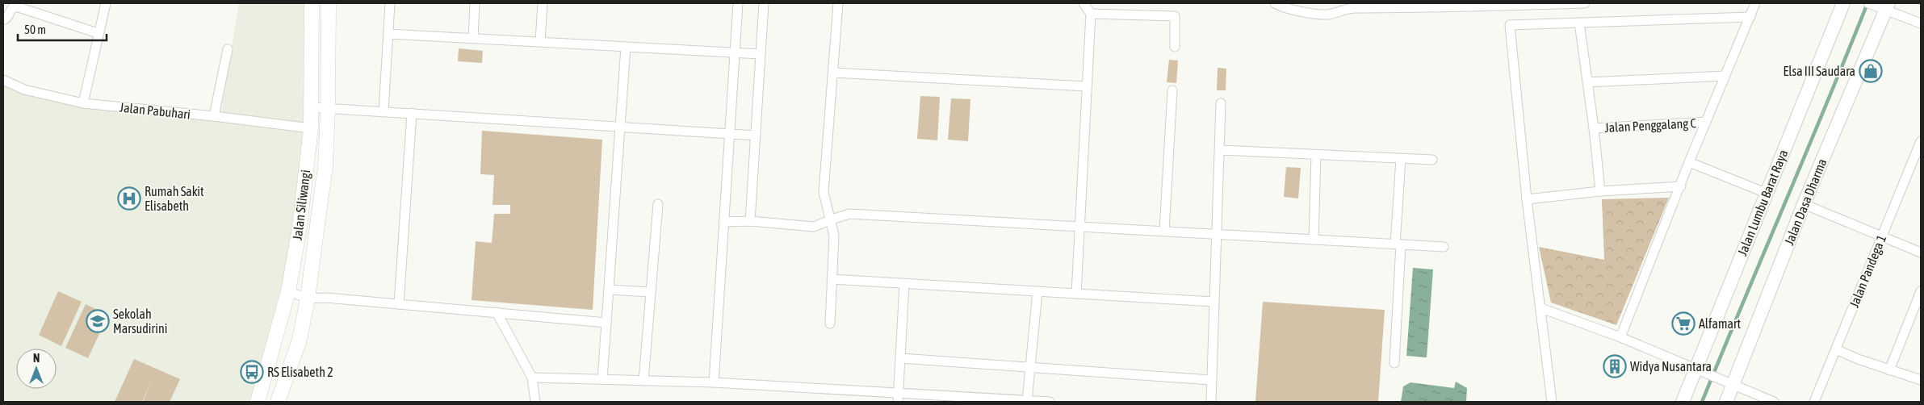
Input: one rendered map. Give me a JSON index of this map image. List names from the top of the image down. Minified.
{"streets":{"main road":["Jalan Siliwangi"],"street":["Jalan Pabuhari","Jalan Penggalang C","Jalan Dasa Dharma","Jalan Lumbu Barat Raya","Jalan Pandega 1"]},"crossings":[["Jalan Pabuhari","Jalan Siliwangi"]],"places":{"shop":["Elsa III Saudara"],"hospital":["Rumah Sakit Elisabeth"],"school or university":["Sekolah Marsudirini"],"supermarket":["Alfamart"],"building":["Widya Nusantara"],"bus stop":["RS Elisabeth 2"]},"scale_bar":"50 m","north":"top"}
